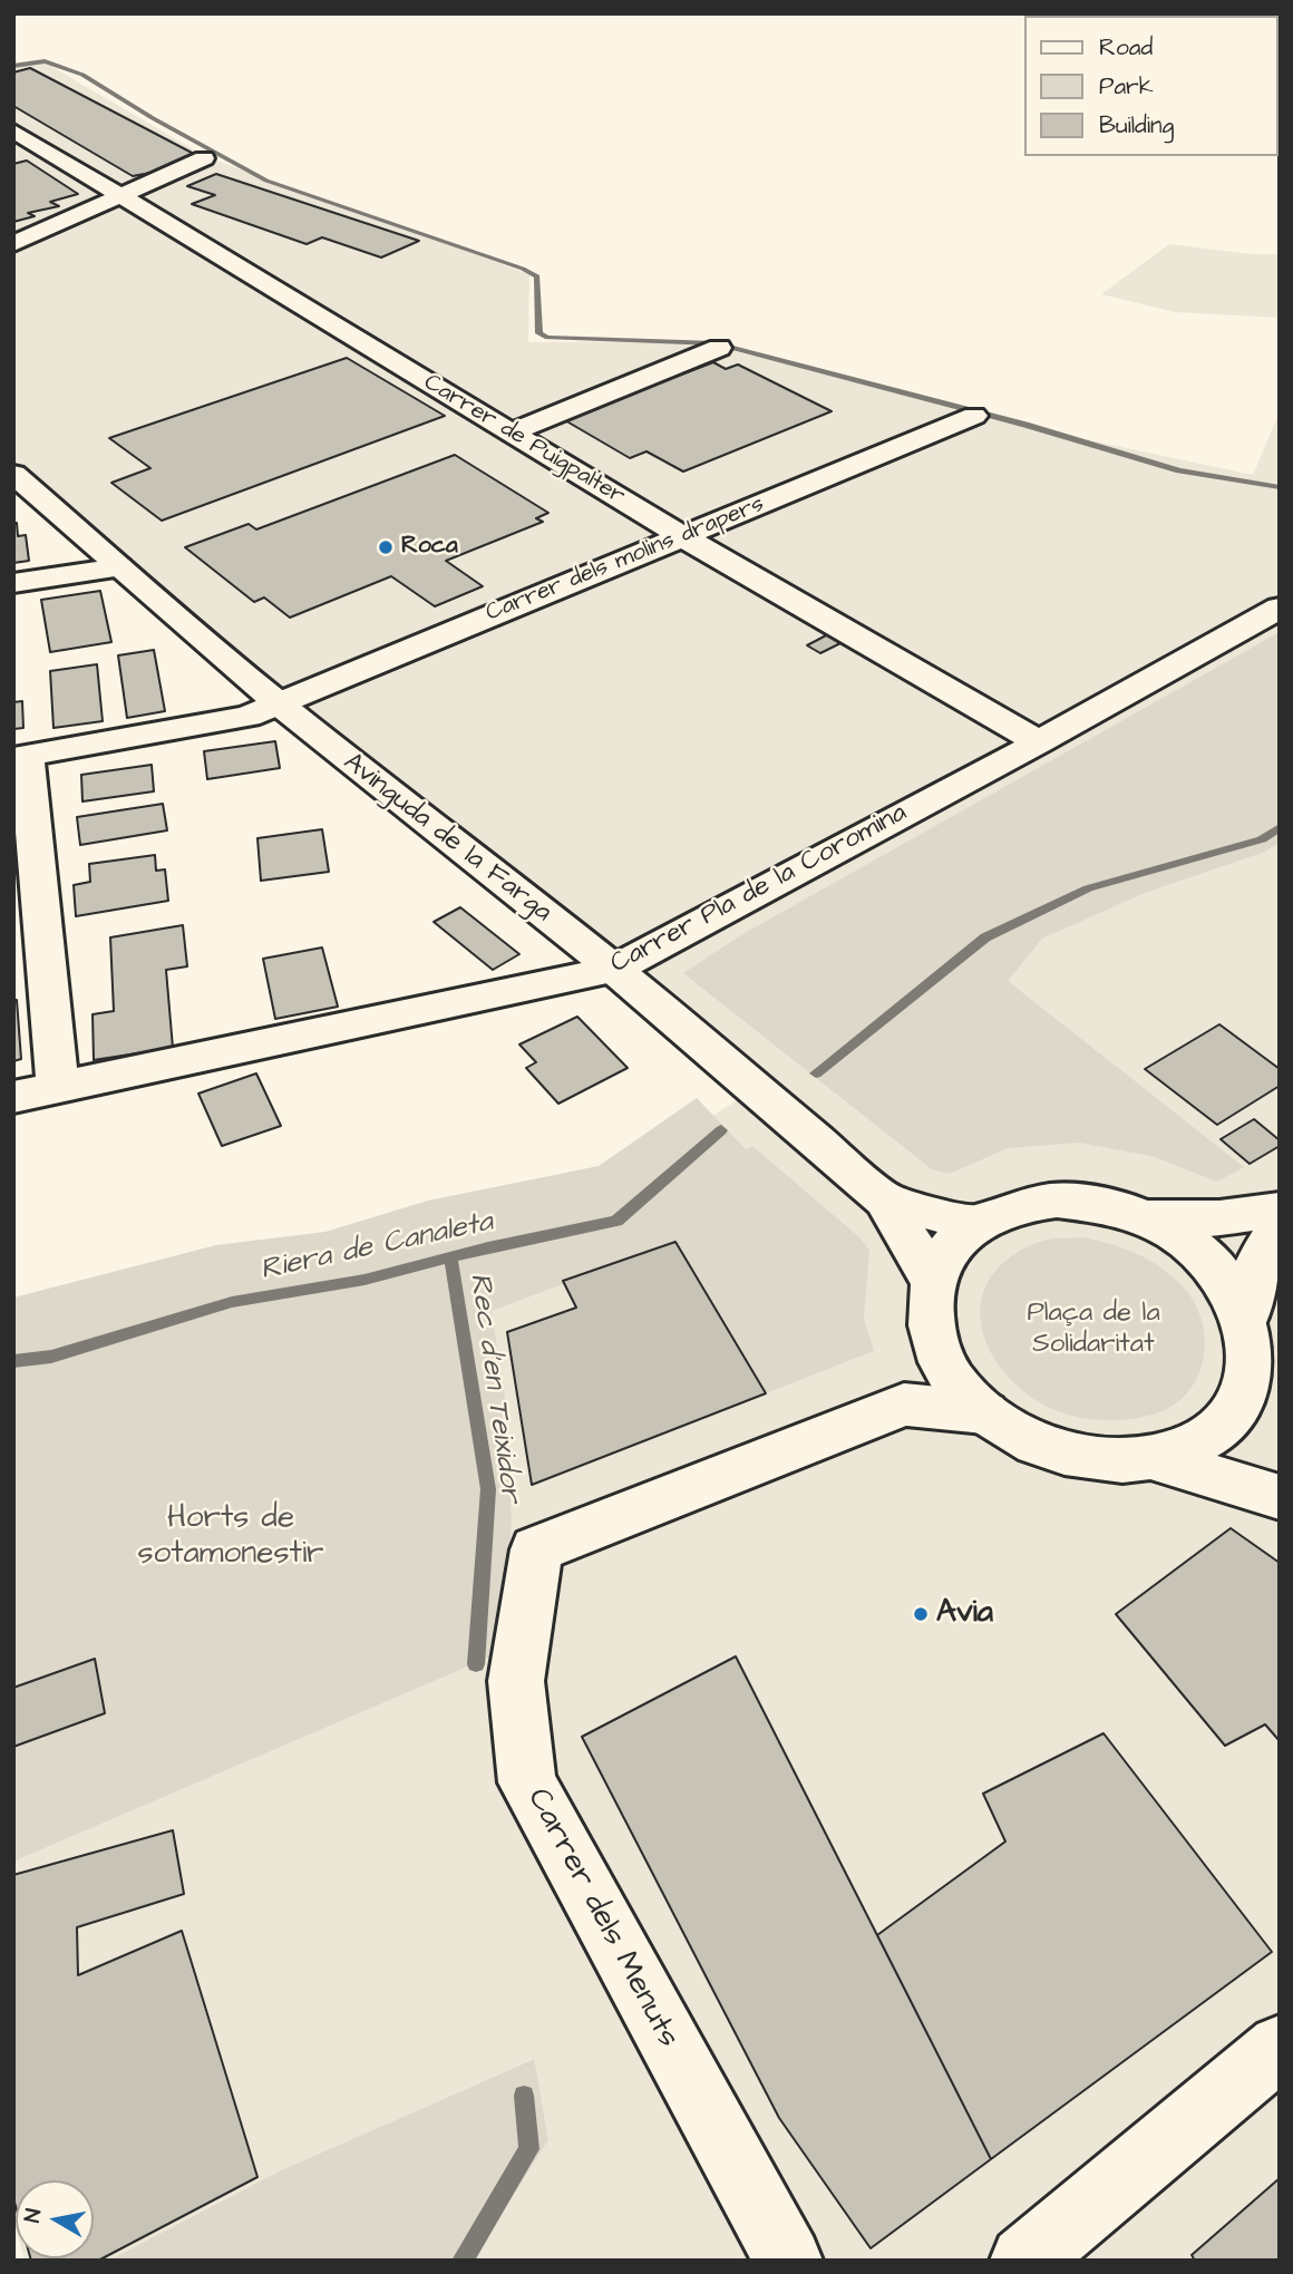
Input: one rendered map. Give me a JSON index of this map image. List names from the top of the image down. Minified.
{"streets":{"street":["Carrer de Puigpalter","Carrer dels molins drapers","Avinguda de la Farga","Carrer Pla de la Coromina","Carrer dels Menuts"]},"crossings":[["Carrer de Puigpalter","Carrer dels molins drapers"],["Carrer de Puigpalter","Carrer Pla de la Coromina"],["Carrer dels molins drapers","Avinguda de la Farga"],["Avinguda de la Farga","Carrer Pla de la Coromina"]],"water":["Riera de Canaleta","Rec d'en Teixidor"],"parks":["Plaça de la Solidaritat","Horts de sotamonestir"],"places":["Roca","Avia"],"legend":["Road","Park","Building"],"north":"left"}
